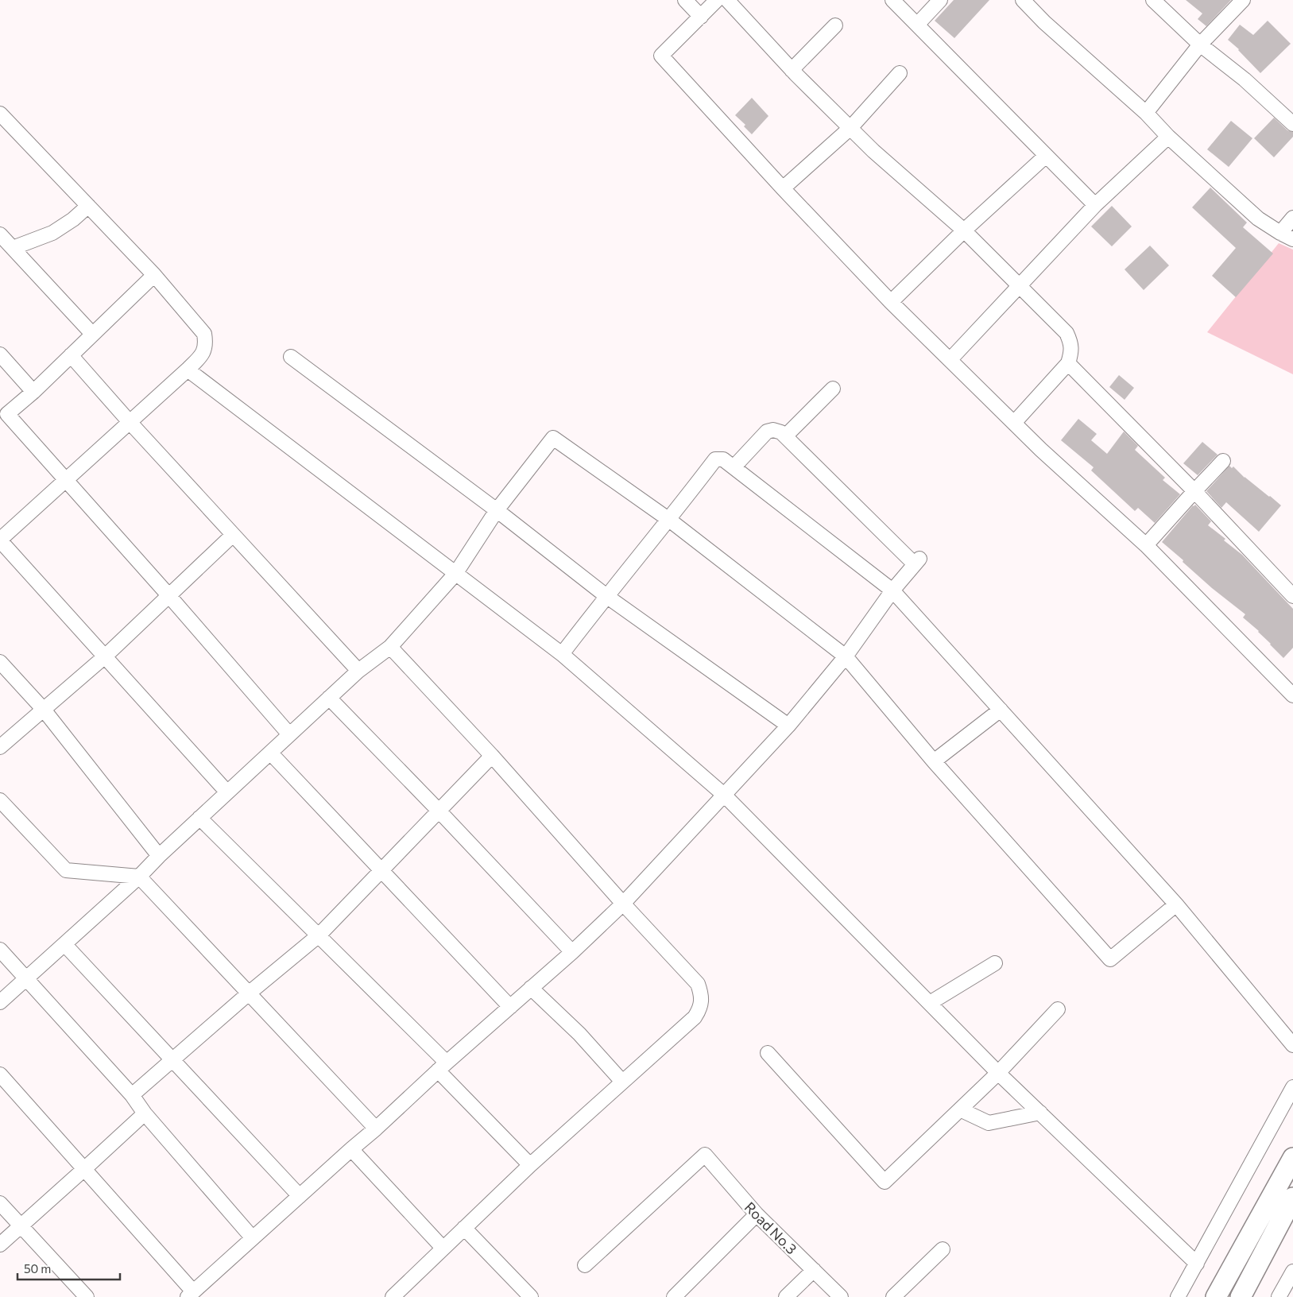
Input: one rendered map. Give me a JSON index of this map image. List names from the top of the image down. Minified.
{"streets":{"street":["Road No.3"]},"scale_bar":"50 m"}
